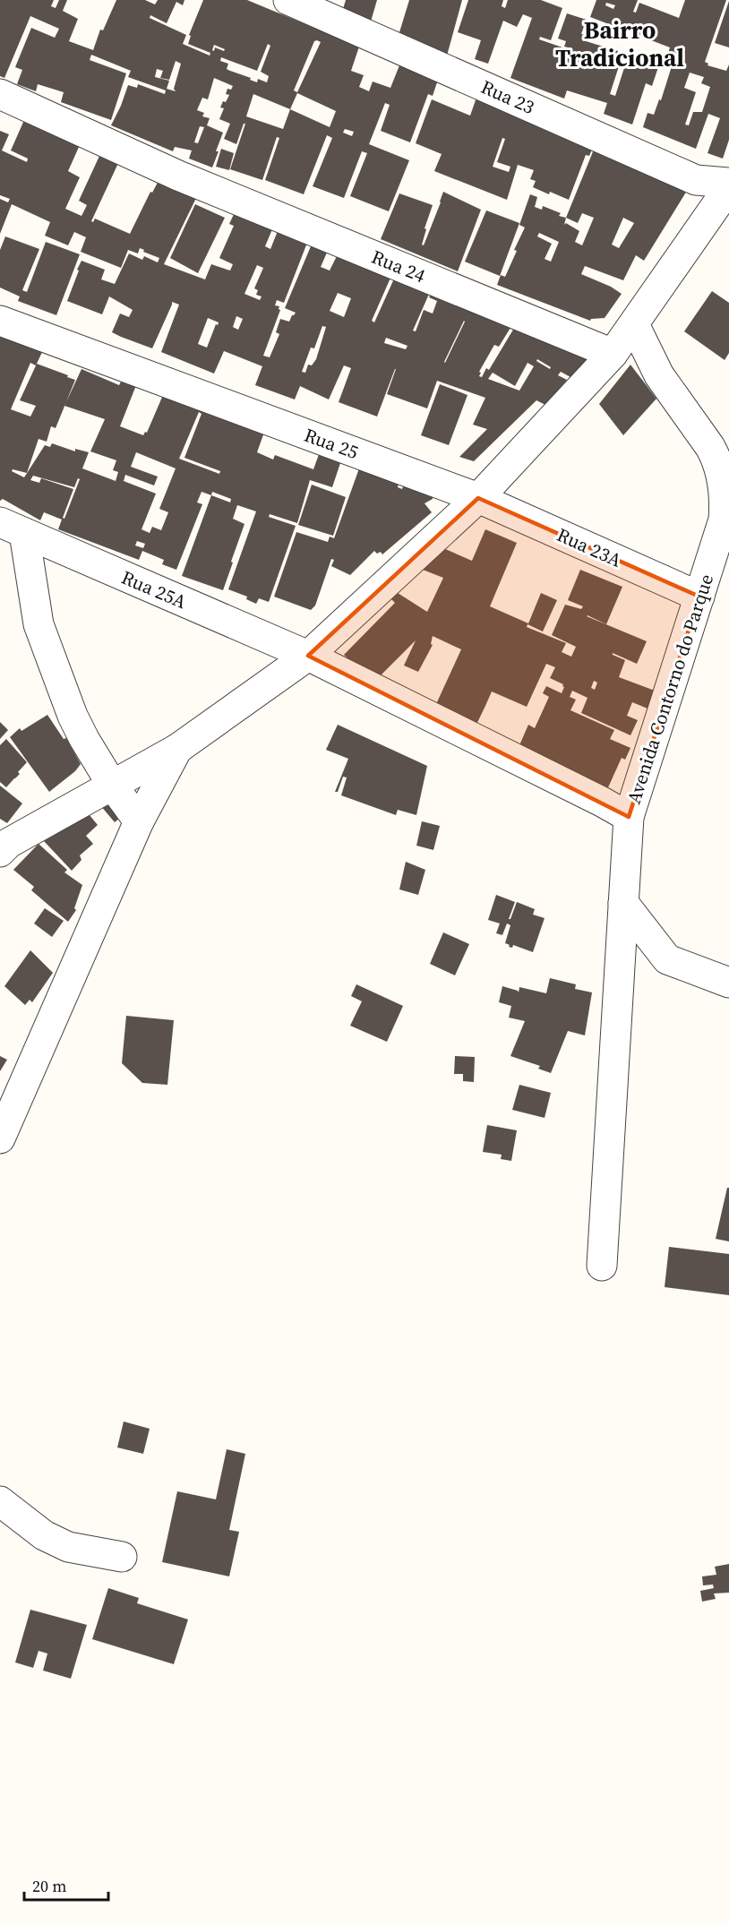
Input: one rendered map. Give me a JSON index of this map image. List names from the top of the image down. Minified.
{"streets":{"street":["Rua 23","Rua 24","Rua 25","Rua 23A","Rua 25A","Avenida Contorno do Parque"]},"crossings":[["Rua 25","Rua 23A"],["Rua 23A","Avenida Contorno do Parque"],["Rua 25A","Avenida Contorno do Parque"]],"districts":["Bairro Tradicional"],"scale_bar":"20 m"}
